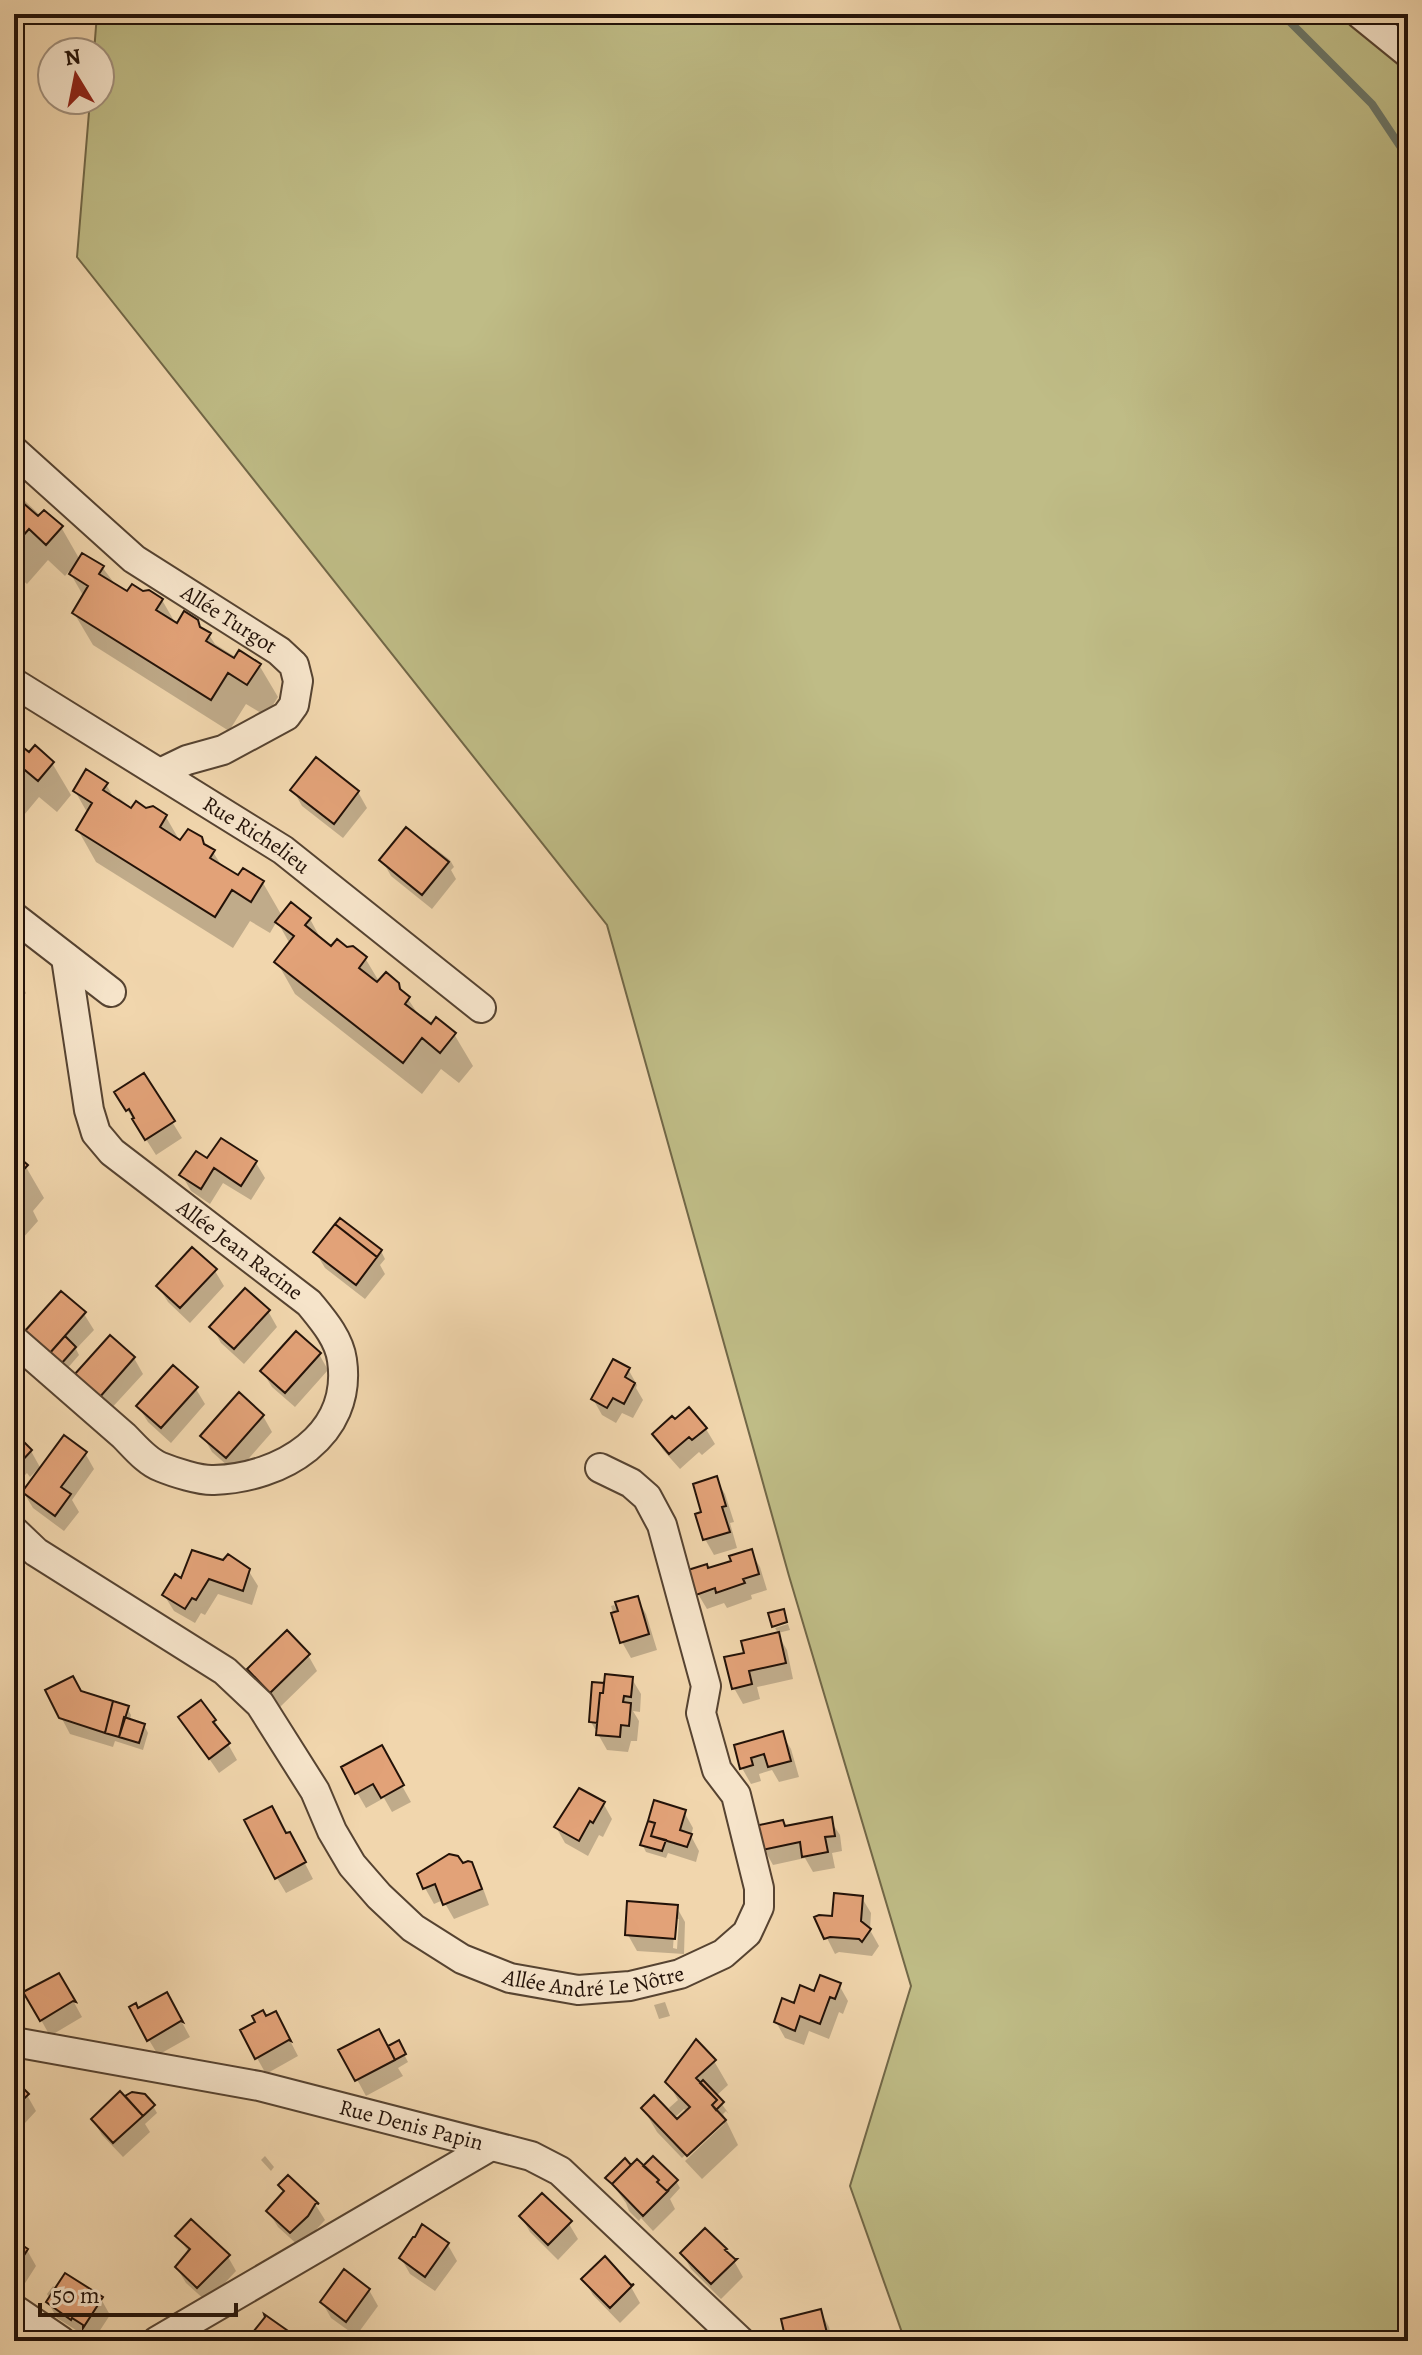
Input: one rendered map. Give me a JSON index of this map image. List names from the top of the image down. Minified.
{"streets":{"street":["Allée Turgot","Rue Richelieu","Allée Jean Racine","Allée André Le Nôtre","Rue Denis Papin"]},"crossings":[["Allée Turgot","Rue Richelieu"]],"scale_bar":"50 m","north":"top"}
